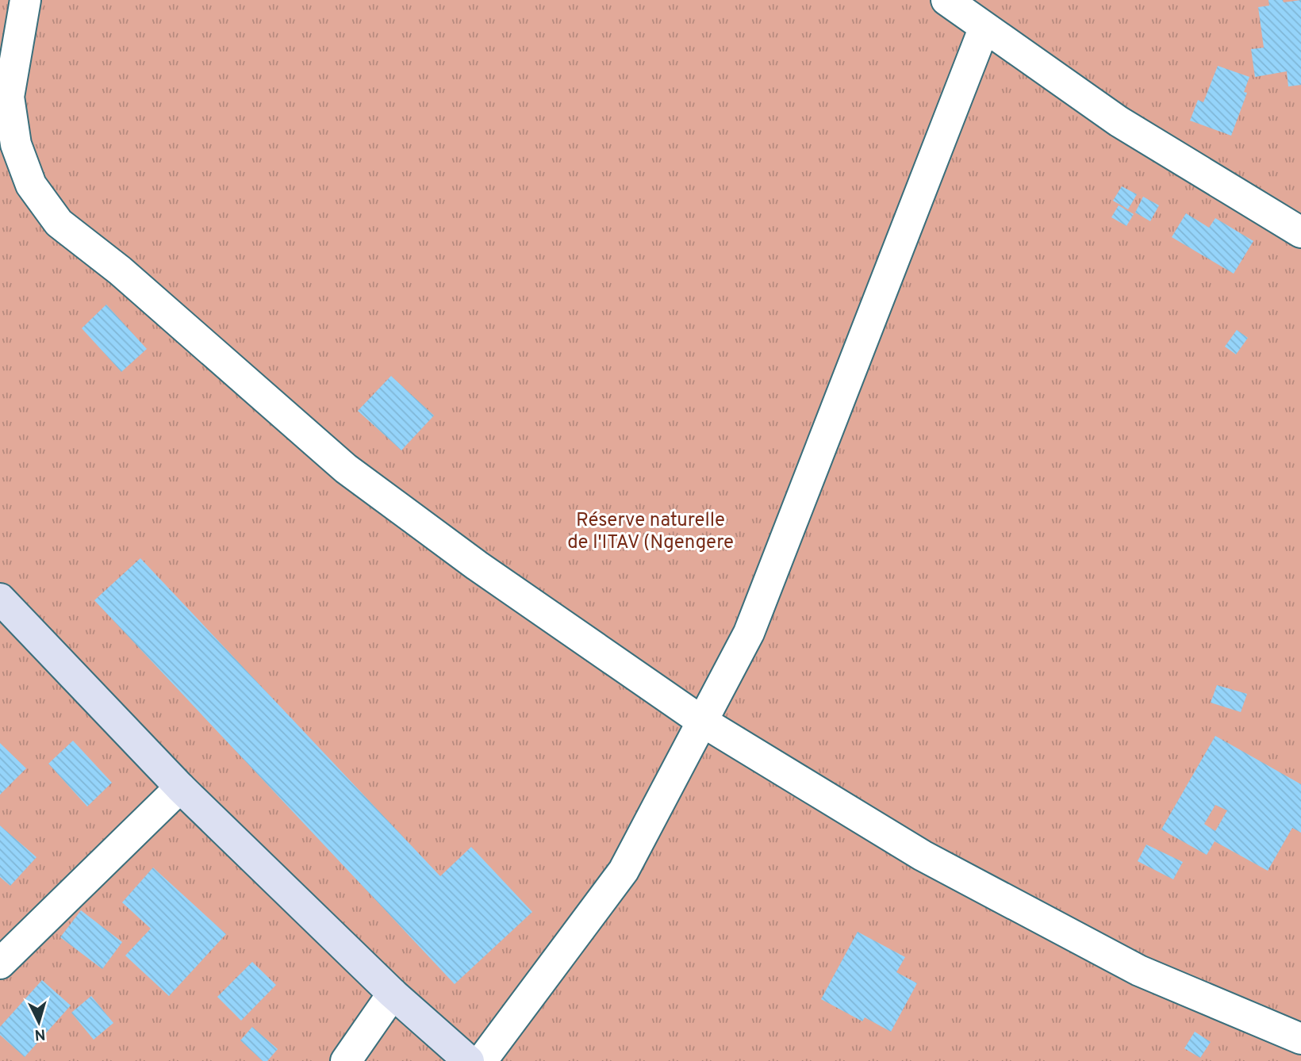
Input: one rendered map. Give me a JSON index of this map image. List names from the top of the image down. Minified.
{"parks":["Réserve naturelle de l'ITAV (Ngengere"],"north":"bottom"}
